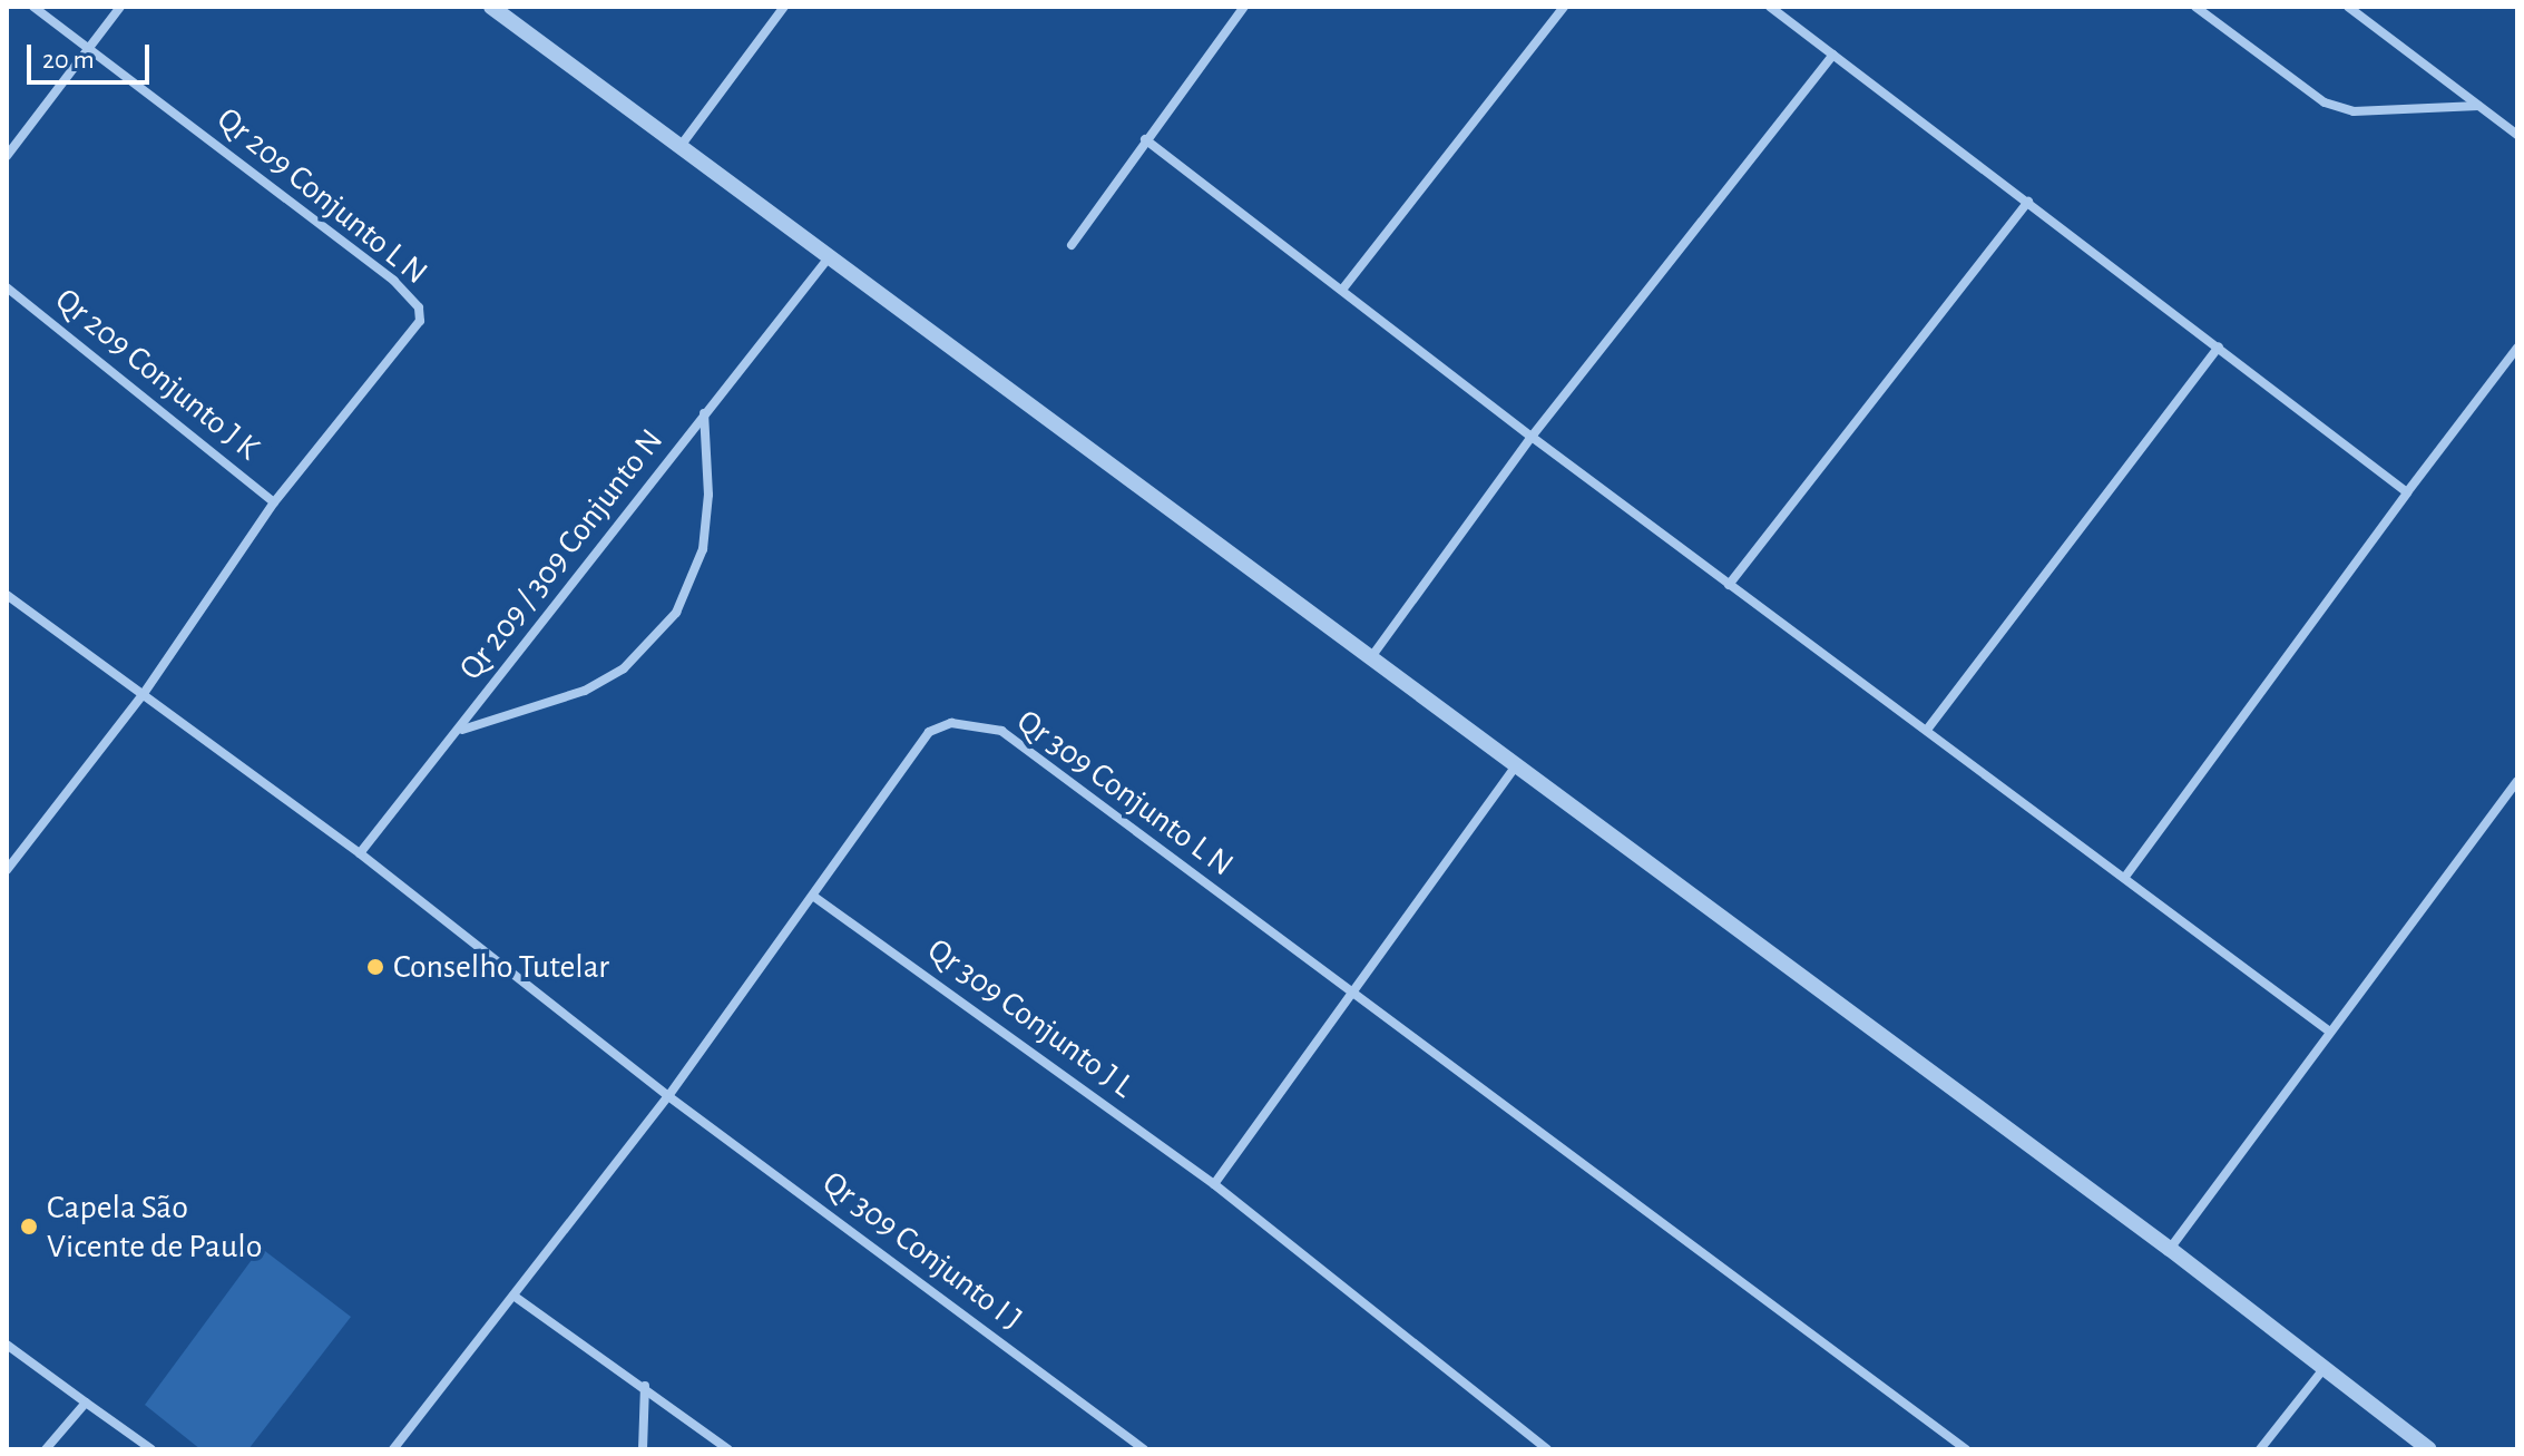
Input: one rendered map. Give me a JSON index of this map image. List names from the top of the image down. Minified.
{"streets":{"street":["Qr 209 Conjunto L N","Qr 209 Conjunto J K","Qr 209 / 309 Conjunto N","Qr 309 Conjunto L N","Qr 309 Conjunto J L","Qr 309 Conjunto I J"]},"crossings":[["Qr 209 Conjunto L N","Qr 209 Conjunto J K"],["Qr 209 / 309 Conjunto N","Qr 309 Conjunto I J"],["Qr 309 Conjunto L N","Qr 309 Conjunto J L"],["Qr 309 Conjunto L N","Qr 309 Conjunto I J"]],"places":["Conselho Tutelar","Capela São Vicente de Paulo"],"scale_bar":"20 m"}
